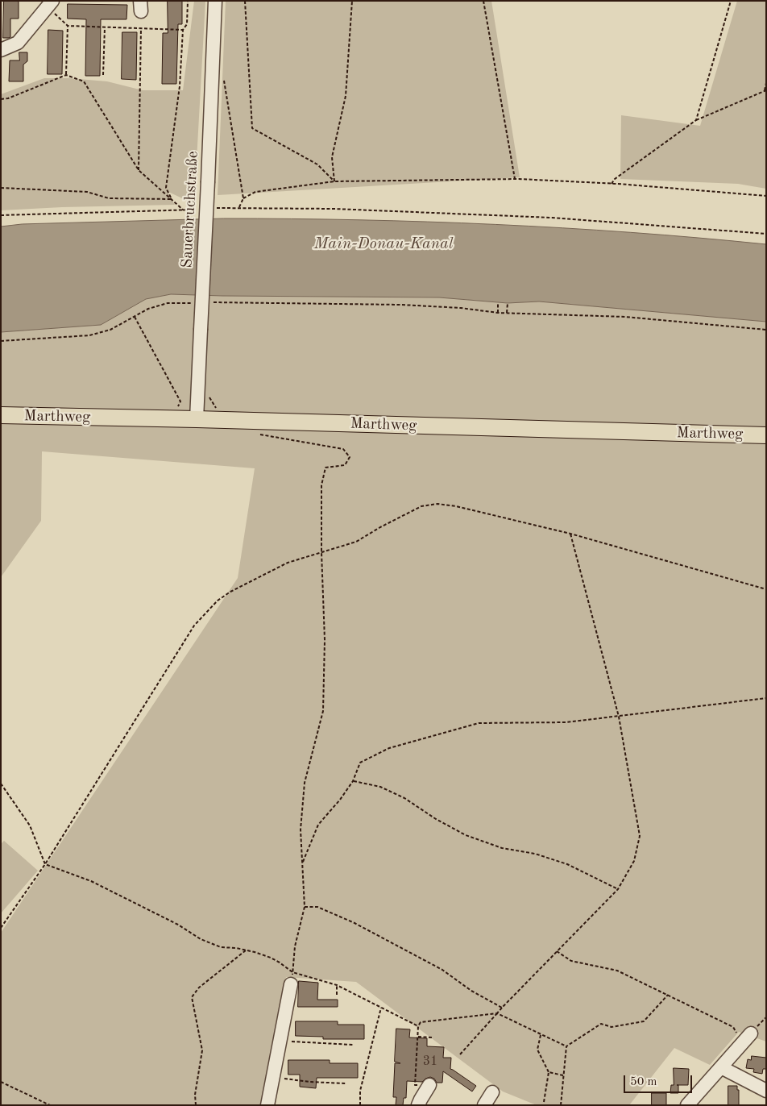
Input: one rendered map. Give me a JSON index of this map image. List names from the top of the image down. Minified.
{"streets":{"main road":["Marthweg"],"street":["Sauerbruchstraße"]},"crossings":[["Sauerbruchstraße","Marthweg"]],"water":["Main-Donau-Kanal"],"house_numbers":["31"],"scale_bar":"50 m"}
